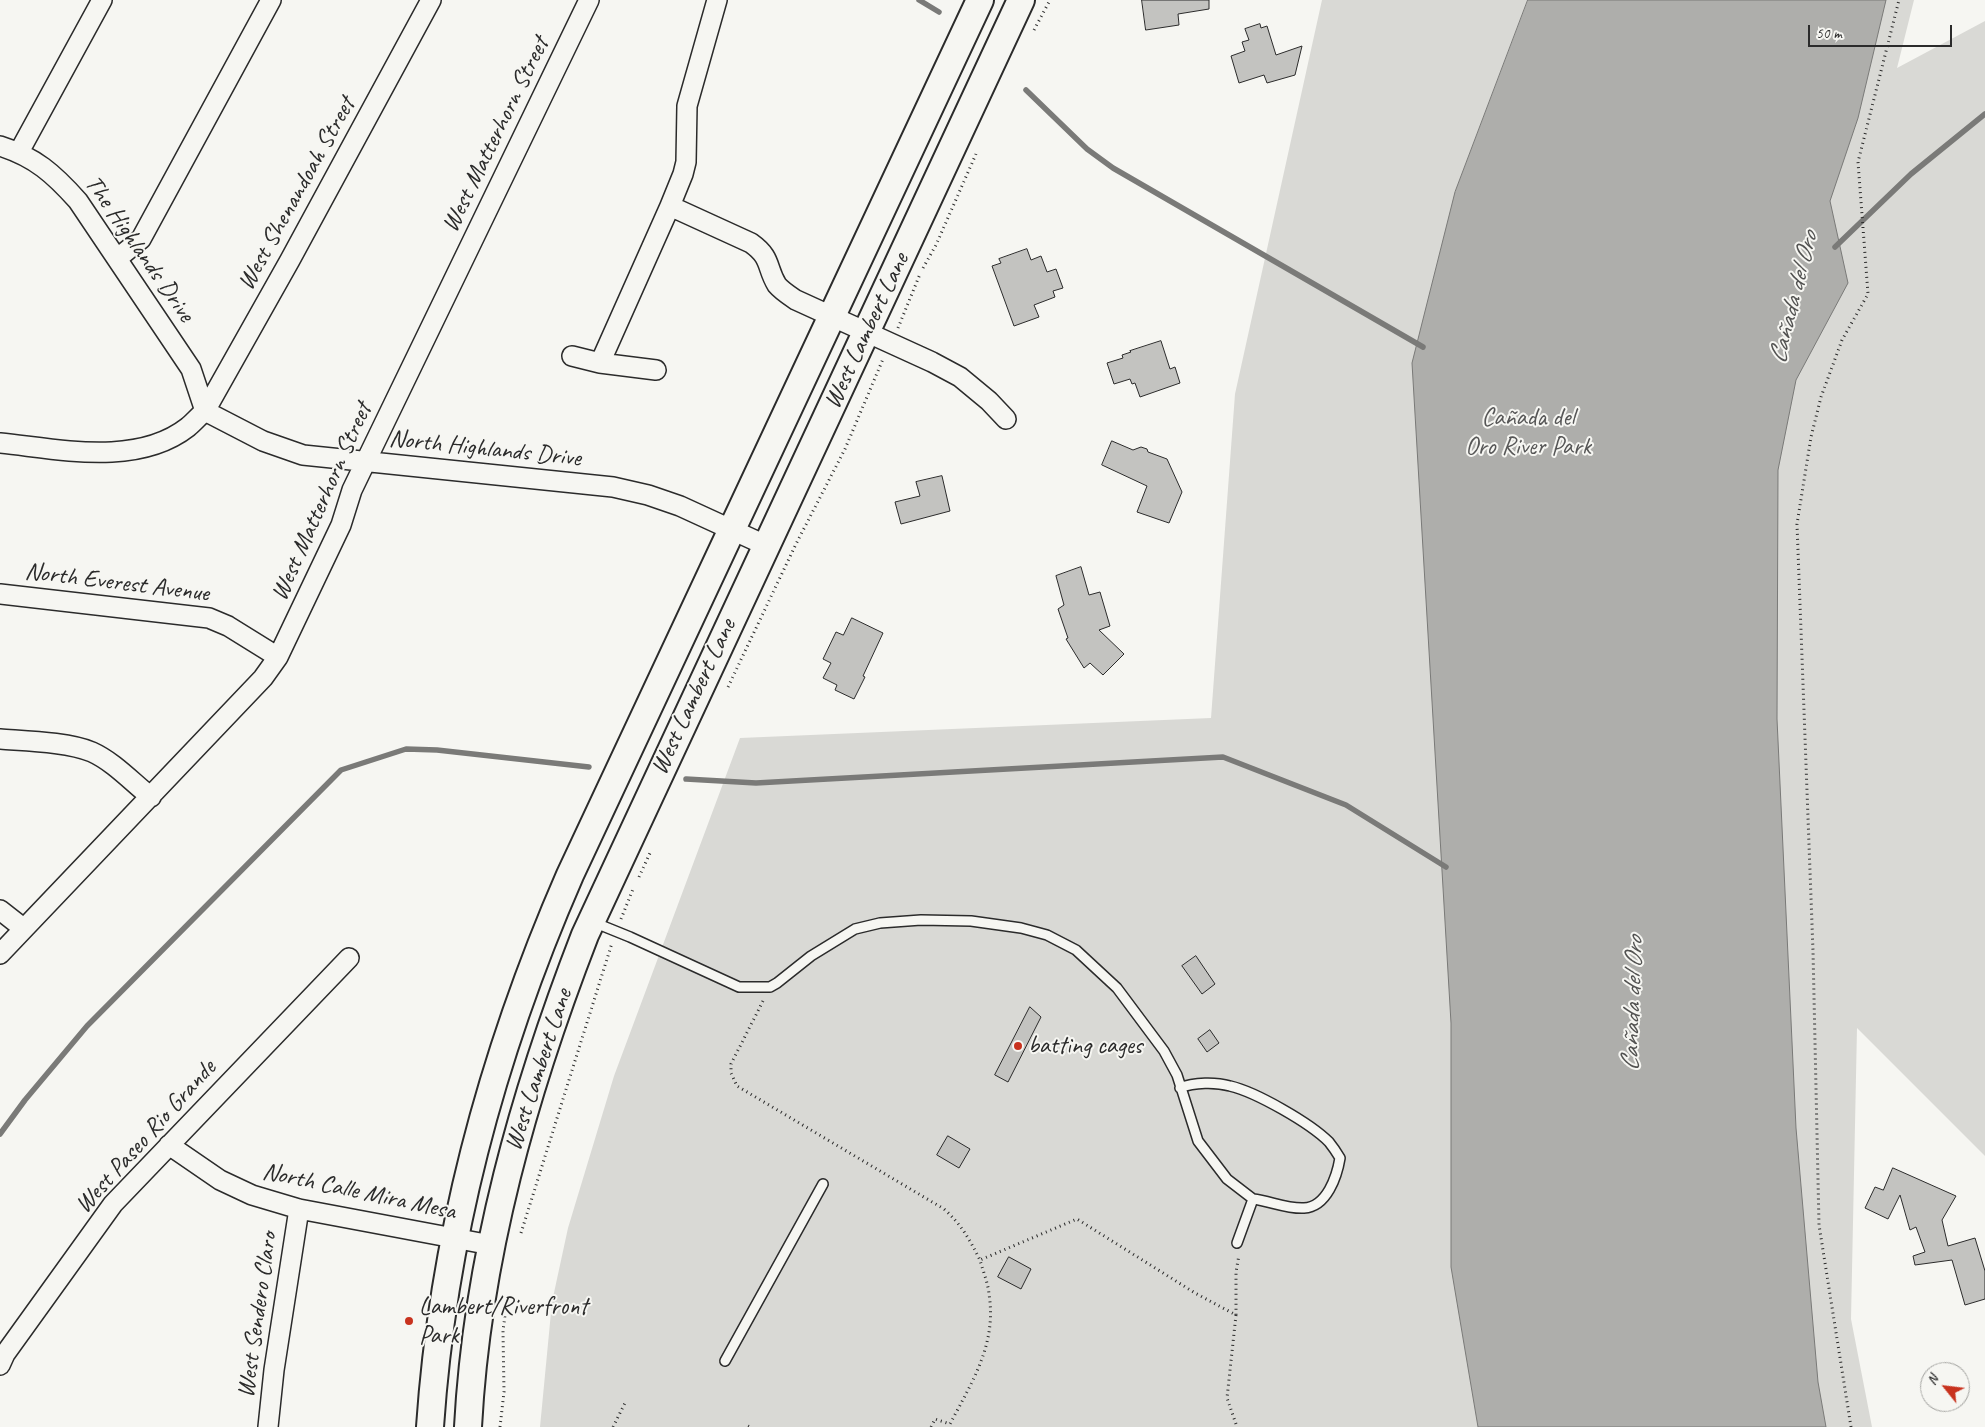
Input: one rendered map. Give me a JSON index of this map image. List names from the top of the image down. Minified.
{"streets":{"main road":["West Lambert Lane"],"street":["West Matterhorn Street","West Shenandoah Street","The Highlands Drive","North Highlands Drive","North Everest Avenue","West Paseo Rio Grande","North Calle Mira Mesa","West Sendero Claro"]},"crossings":[["West Matterhorn Street","North Highlands Drive"],["West Matterhorn Street","North Everest Avenue"],["West Shenandoah Street","The Highlands Drive"],["West Shenandoah Street","North Highlands Drive"],["The Highlands Drive","North Highlands Drive"],["West Lambert Lane","North Highlands Drive"],["West Lambert Lane","North Calle Mira Mesa"],["West Paseo Rio Grande","North Calle Mira Mesa"],["North Calle Mira Mesa","West Sendero Claro"]],"water":["Cañada del Oro"],"parks":["Cañada del Oro River Park"],"places":["batting cages","Lambert/Riverfront Park"],"scale_bar":"50 m","north":"top left"}
